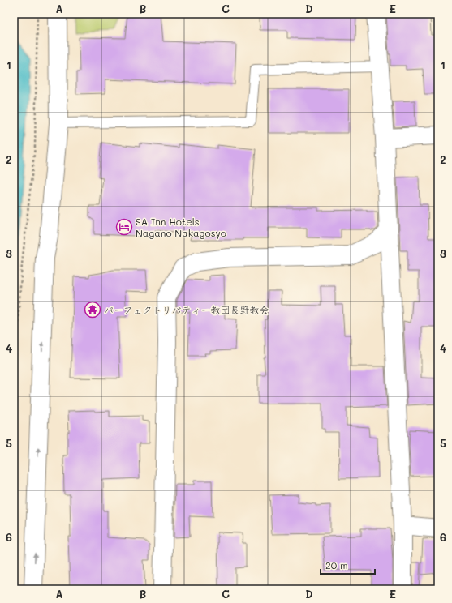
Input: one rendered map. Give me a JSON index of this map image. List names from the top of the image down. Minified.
{"places":{"hotel":["SA Inn Hotels Nagano Nakagosyo"],"temple":["パーフェクトリバティー教団長野教会"]},"scale_bar":"20 m","grid":{"columns":["A","B","C","D","E"],"rows":["1","2","3","4","5","6"]}}
